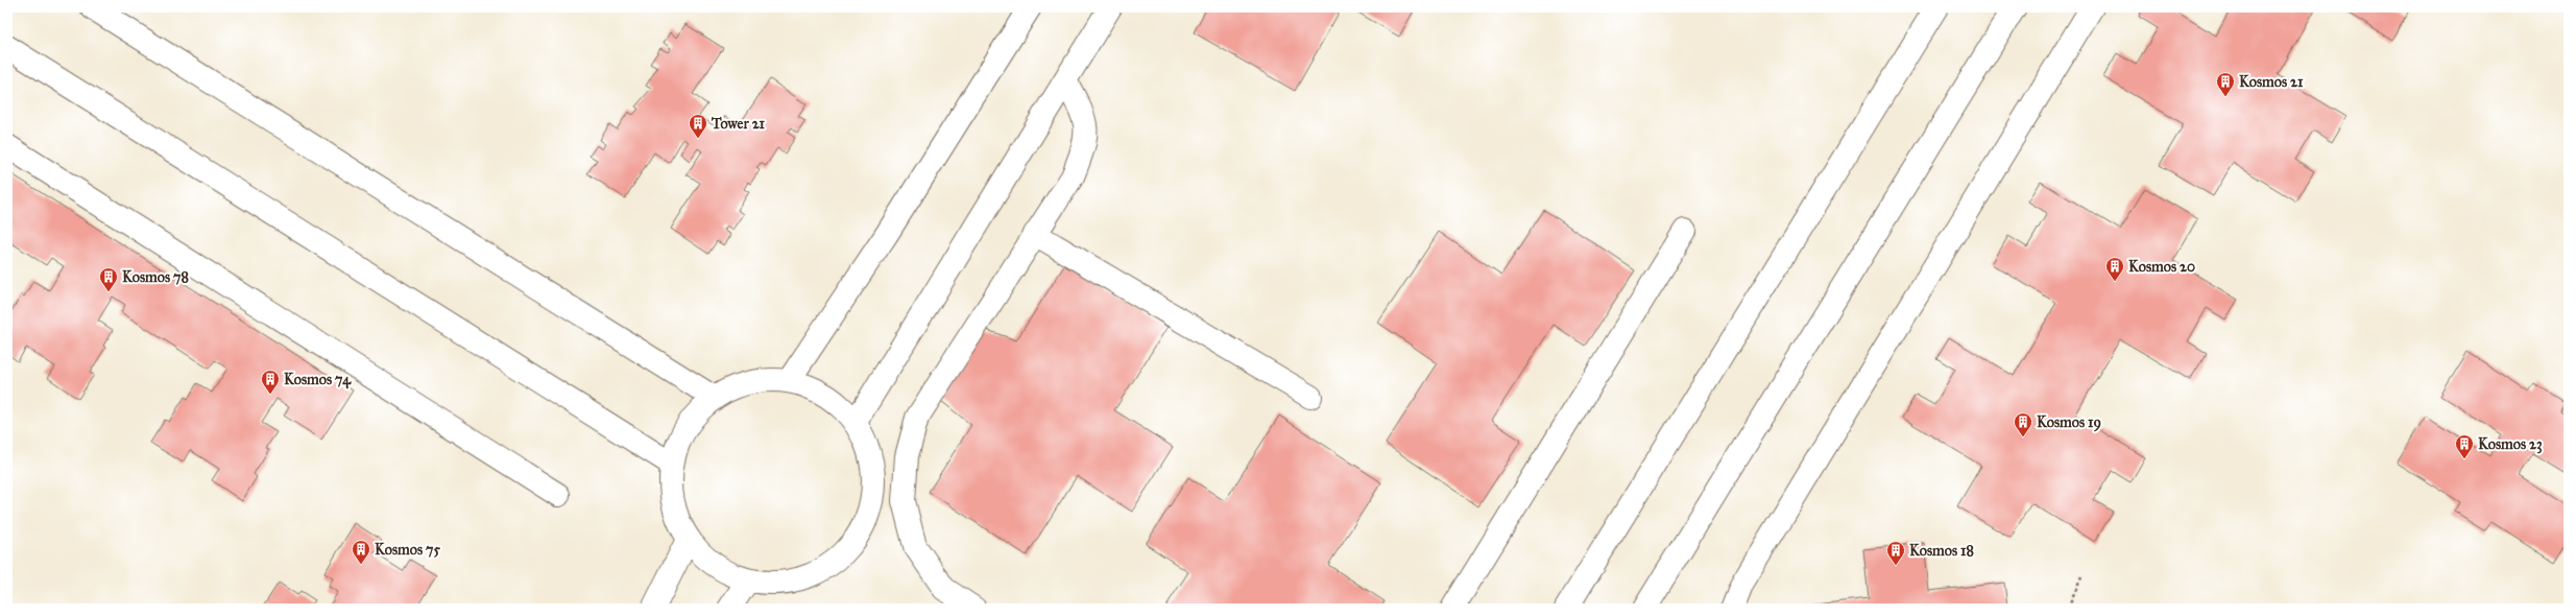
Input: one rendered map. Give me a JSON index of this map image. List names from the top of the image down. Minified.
{"places":{"building":["Kosmos 21","Tower 21","Kosmos 20","Kosmos 78","Kosmos 74","Kosmos 19","Kosmos 23","Kosmos 75","Kosmos 18"]}}
